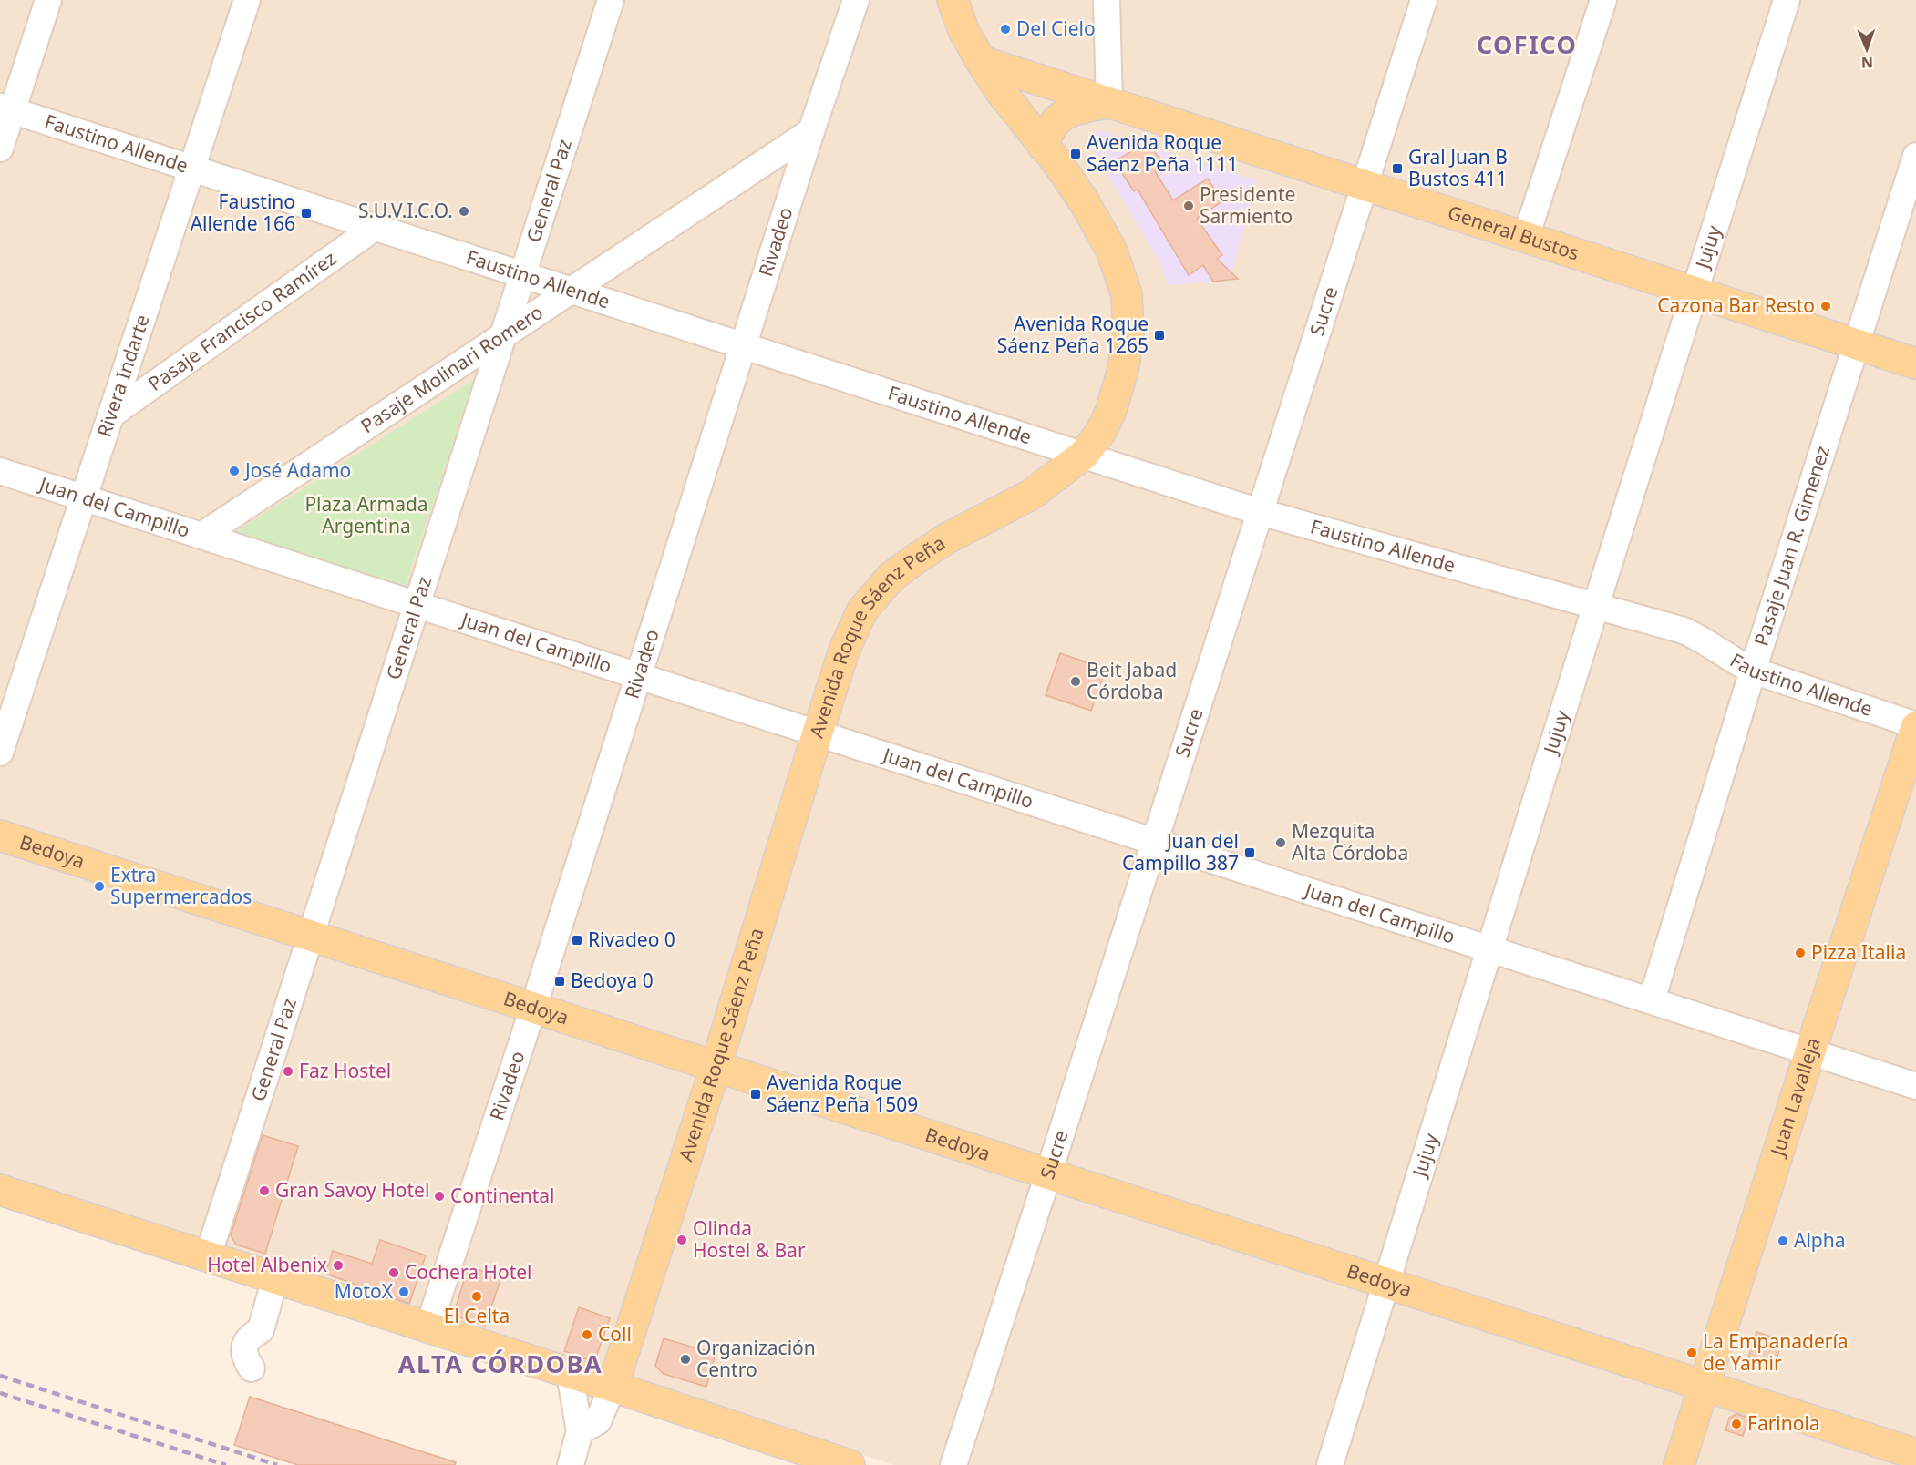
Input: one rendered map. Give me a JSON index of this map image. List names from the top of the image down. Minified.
{"streets":{"main road":["General Bustos","Avenida Roque Sáenz Peña","Bedoya","Juan Lavalleja"],"street":["Faustino Allende","General Paz","Rivadeo","Jujuy","Sucre","Pasaje Francisco Ramírez","Pasaje Molinari Romero","Rivera Indarte","Juan del Campillo","Pasaje Juan R. Gimenez"]},"crossings":[["Faustino Allende","General Paz"],["Faustino Allende","Rivadeo"],["Faustino Allende","Jujuy"],["Faustino Allende","Sucre"],["Faustino Allende","Pasaje Francisco Ramírez"],["Faustino Allende","Pasaje Molinari Romero"],["Faustino Allende","Rivera Indarte"],["Faustino Allende","Pasaje Juan R. Gimenez"],["Faustino Allende","Avenida Roque Sáenz Peña"],["Faustino Allende","Juan Lavalleja"],["General Paz","Pasaje Molinari Romero"],["General Paz","Juan del Campillo"],["General Paz","Bedoya"],["General Bustos","Jujuy"],["General Bustos","Sucre"],["General Bustos","Pasaje Juan R. Gimenez"],["General Bustos","Avenida Roque Sáenz Peña"],["Rivadeo","Pasaje Molinari Romero"],["Rivadeo","Juan del Campillo"],["Rivadeo","Bedoya"],["Jujuy","Juan del Campillo"],["Jujuy","Bedoya"],["Sucre","Juan del Campillo"],["Sucre","Bedoya"],["Pasaje Francisco Ramírez","Rivera Indarte"],["Pasaje Molinari Romero","Juan del Campillo"],["Rivera Indarte","Juan del Campillo"],["Juan del Campillo","Pasaje Juan R. Gimenez"],["Juan del Campillo","Avenida Roque Sáenz Peña"],["Juan del Campillo","Juan Lavalleja"],["Avenida Roque Sáenz Peña","Bedoya"],["Bedoya","Juan Lavalleja"]],"districts":["COFICO","ALTA CÓRDOBA"],"parks":["Plaza Armada Argentina"],"places":{"other":["Del Cielo","Presidente Sarmiento","S.U.V.I.C.O.","Cazona Bar Resto","José Adamo","Beit Jabad Córdoba","Mezquita Alta Córdoba","Extra Supermercados","Pizza Italia","Faz Hostel","Gran Savoy Hotel","Continental","Olinda Hostel & Bar","Alpha","Hotel Albenix","Cochera Hotel","MotoX","El Celta","Coll","La Empanadería de Yamir","Organización Centro","Farinola"],"transit":["Avenida Roque Sáenz Peña 1111","Gral Juan B Bustos 411","Faustino Allende 166","Avenida Roque Sáenz Peña 1265","Juan del Campillo 387","Rivadeo 0","Bedoya 0","Avenida Roque Sáenz Peña 1509"]},"north":"bottom"}
